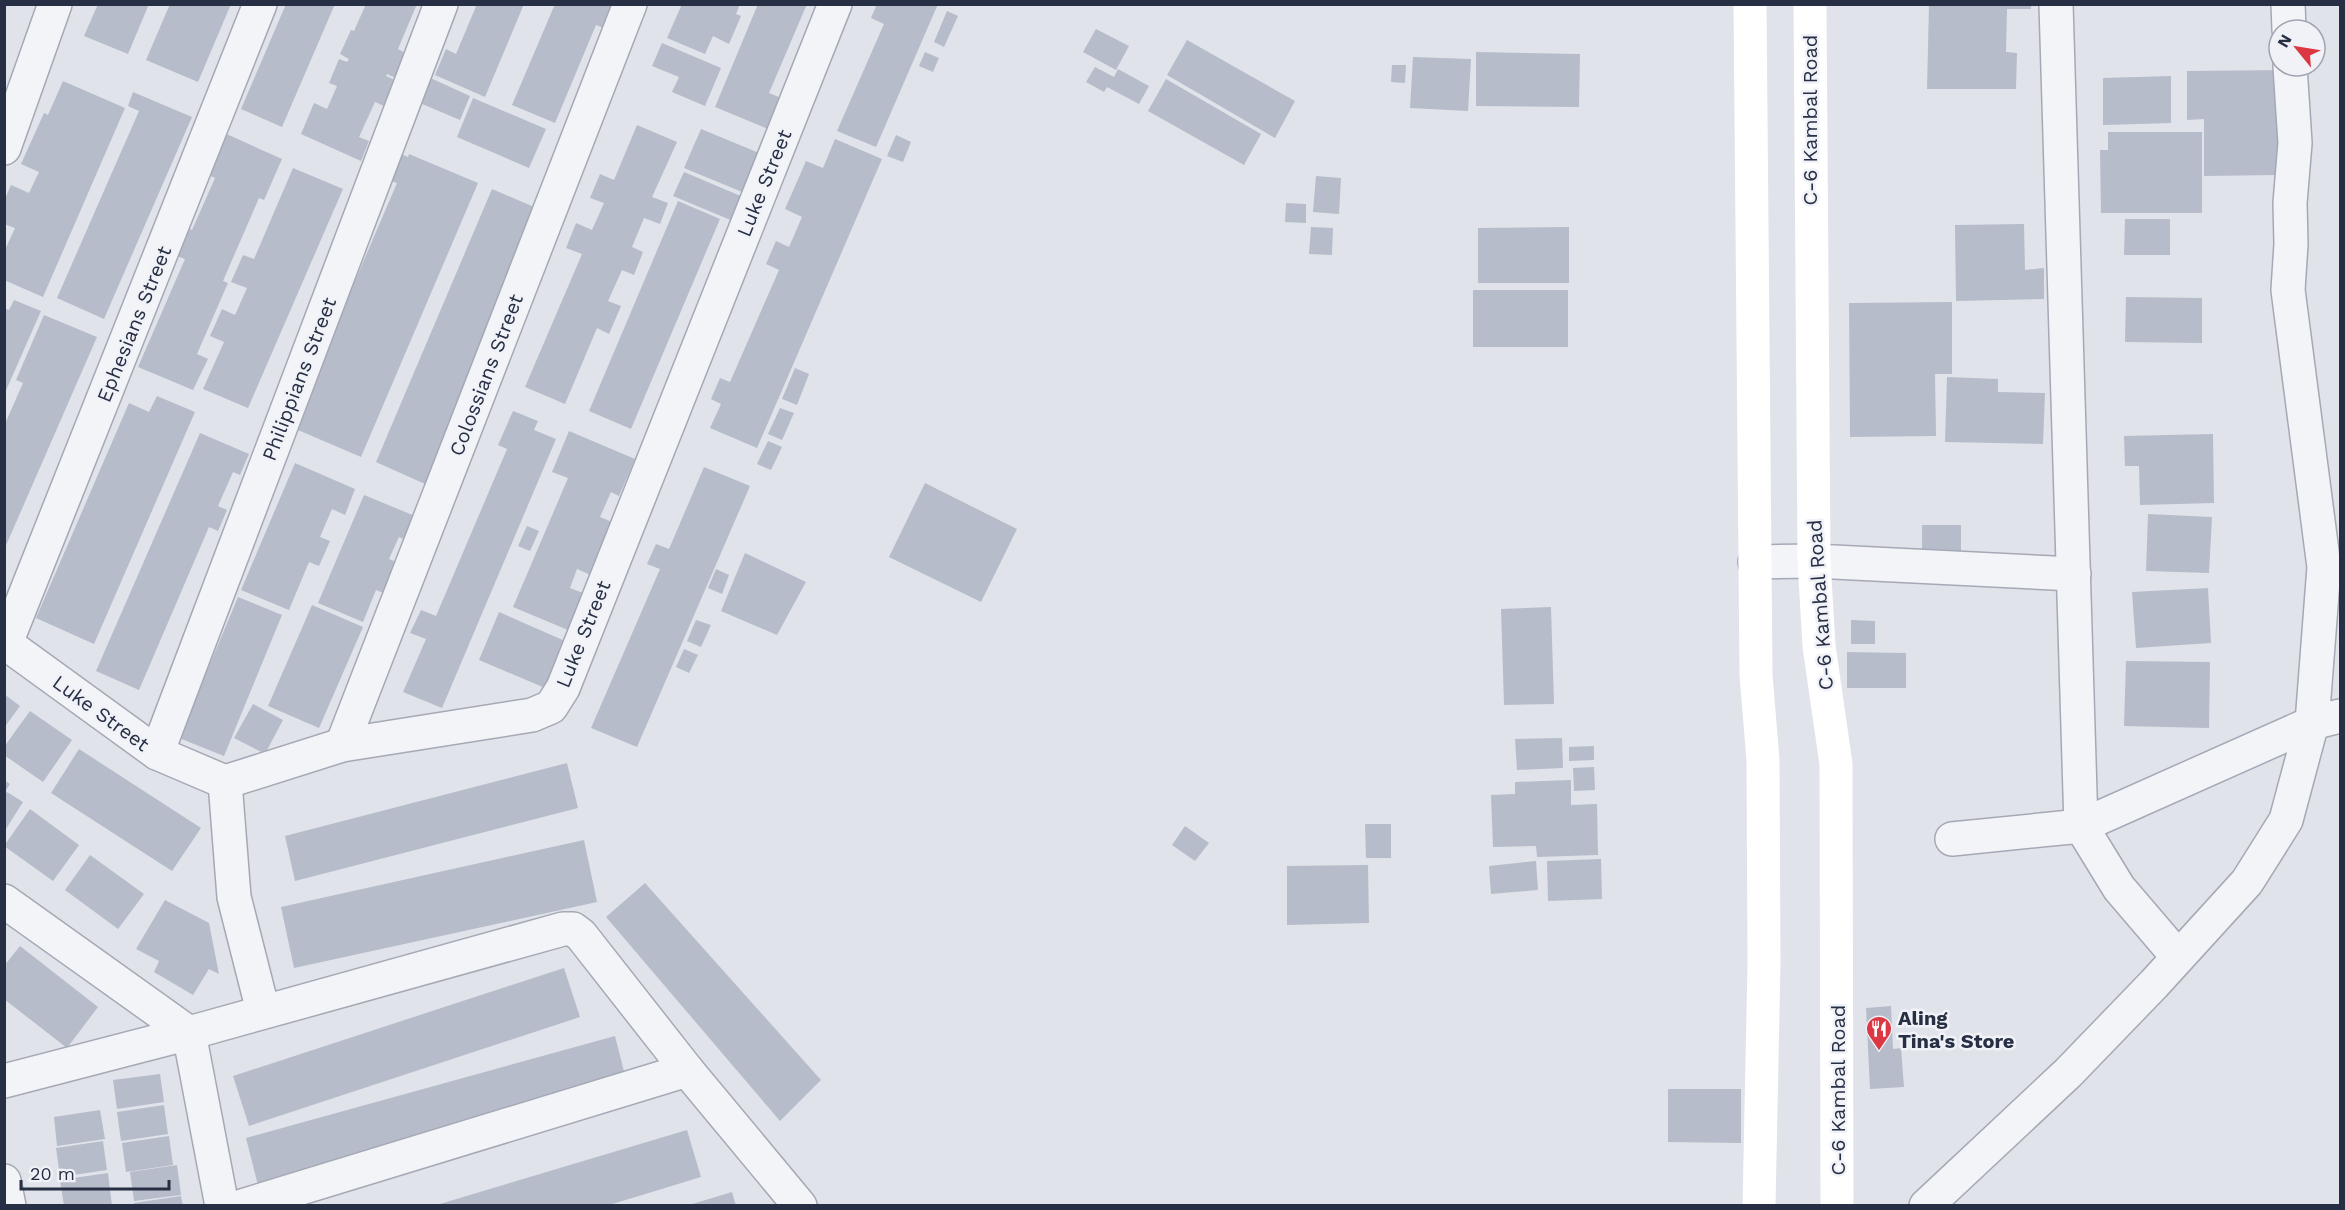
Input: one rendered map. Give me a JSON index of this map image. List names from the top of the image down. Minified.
{"streets":{"main road":["C-6 Kambal Road"],"street":["Luke Street","Ephesians Street","Colossians Street","Philippians Street"]},"crossings":[["Luke Street","Ephesians Street"],["Luke Street","Colossians Street"],["Luke Street","Philippians Street"]],"places":{"restaurant":["Aling Tina's Store"]},"scale_bar":"20 m","north":"top left"}
